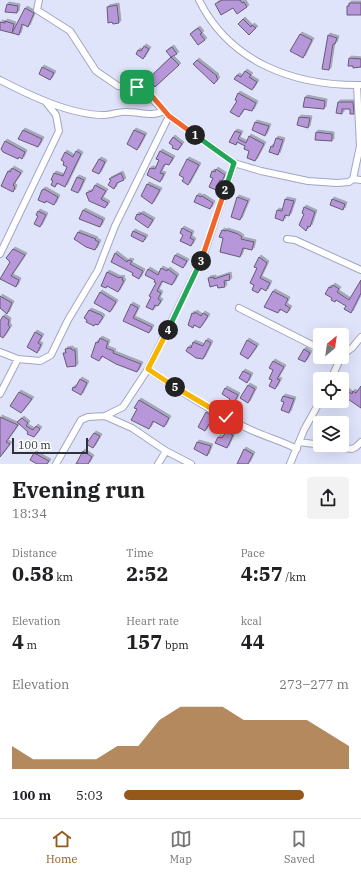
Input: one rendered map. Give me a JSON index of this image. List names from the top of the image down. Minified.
{"scale_bar":"100 m","north":"top right","page":{"pins":["1","2","3","4","5"],"scale":"100 m","heading":["Evening run","18:34"],"stats":[["Distance","0.58 km"],["Time","2:52"],["Pace","4:57 /km"],["Elevation","4 m"],["Heart rate","157 bpm"],["kcal","44"]],"chart":["Elevation","273–277 m"],"list":[{"name":"100 m","note":"5:03"}],"tabs":["Home","Map","Saved"]}}
